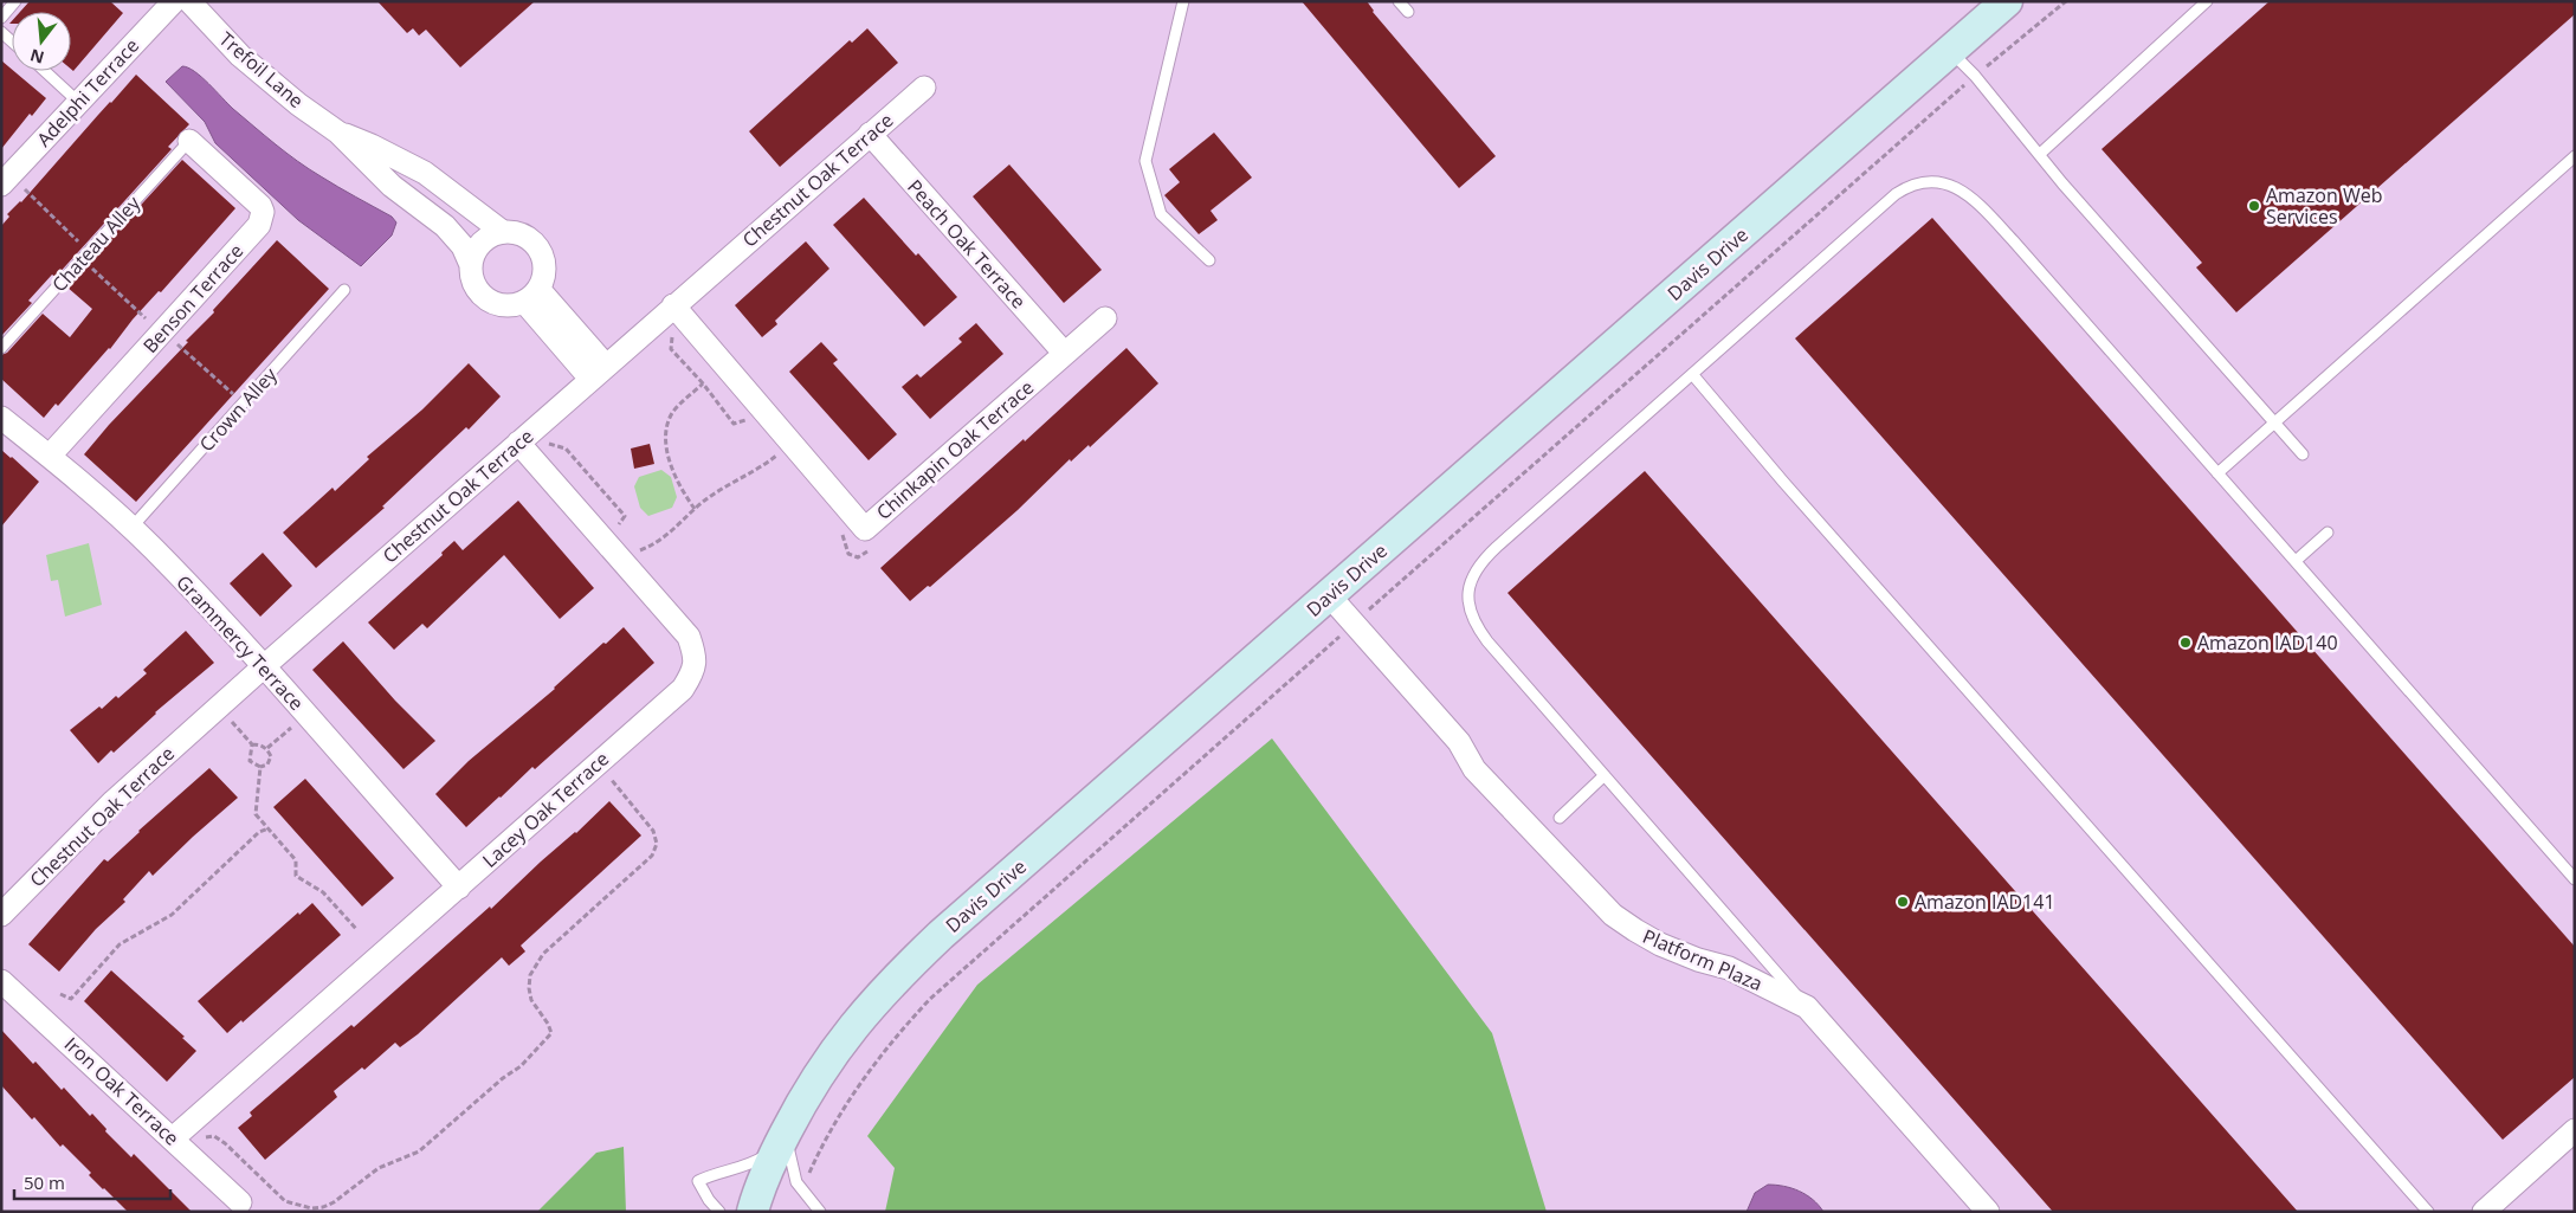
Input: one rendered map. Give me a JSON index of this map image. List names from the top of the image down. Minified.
{"streets":{"street":["Trefoil Lane","Adelphi Terrace","Chestnut Oak Terrace","Peach Oak Terrace","Davis Drive","Benson Terrace","Chinkapin Oak Terrace","Grammercy Terrace","Lacey Oak Terrace","Platform Plaza","Iron Oak Terrace"],"lane":["Chateau Alley","Crown Alley"]},"crossings":[["Chestnut Oak Terrace","Peach Oak Terrace"],["Chestnut Oak Terrace","Chinkapin Oak Terrace"],["Chestnut Oak Terrace","Grammercy Terrace"],["Chestnut Oak Terrace","Lacey Oak Terrace"],["Chateau Alley","Benson Terrace"],["Peach Oak Terrace","Chinkapin Oak Terrace"],["Davis Drive","Platform Plaza"],["Benson Terrace","Grammercy Terrace"],["Crown Alley","Grammercy Terrace"],["Grammercy Terrace","Lacey Oak Terrace"],["Lacey Oak Terrace","Iron Oak Terrace"]],"places":["Amazon Web Services","Amazon IAD140","Amazon IAD141"],"scale_bar":"50 m","north":"bottom"}
